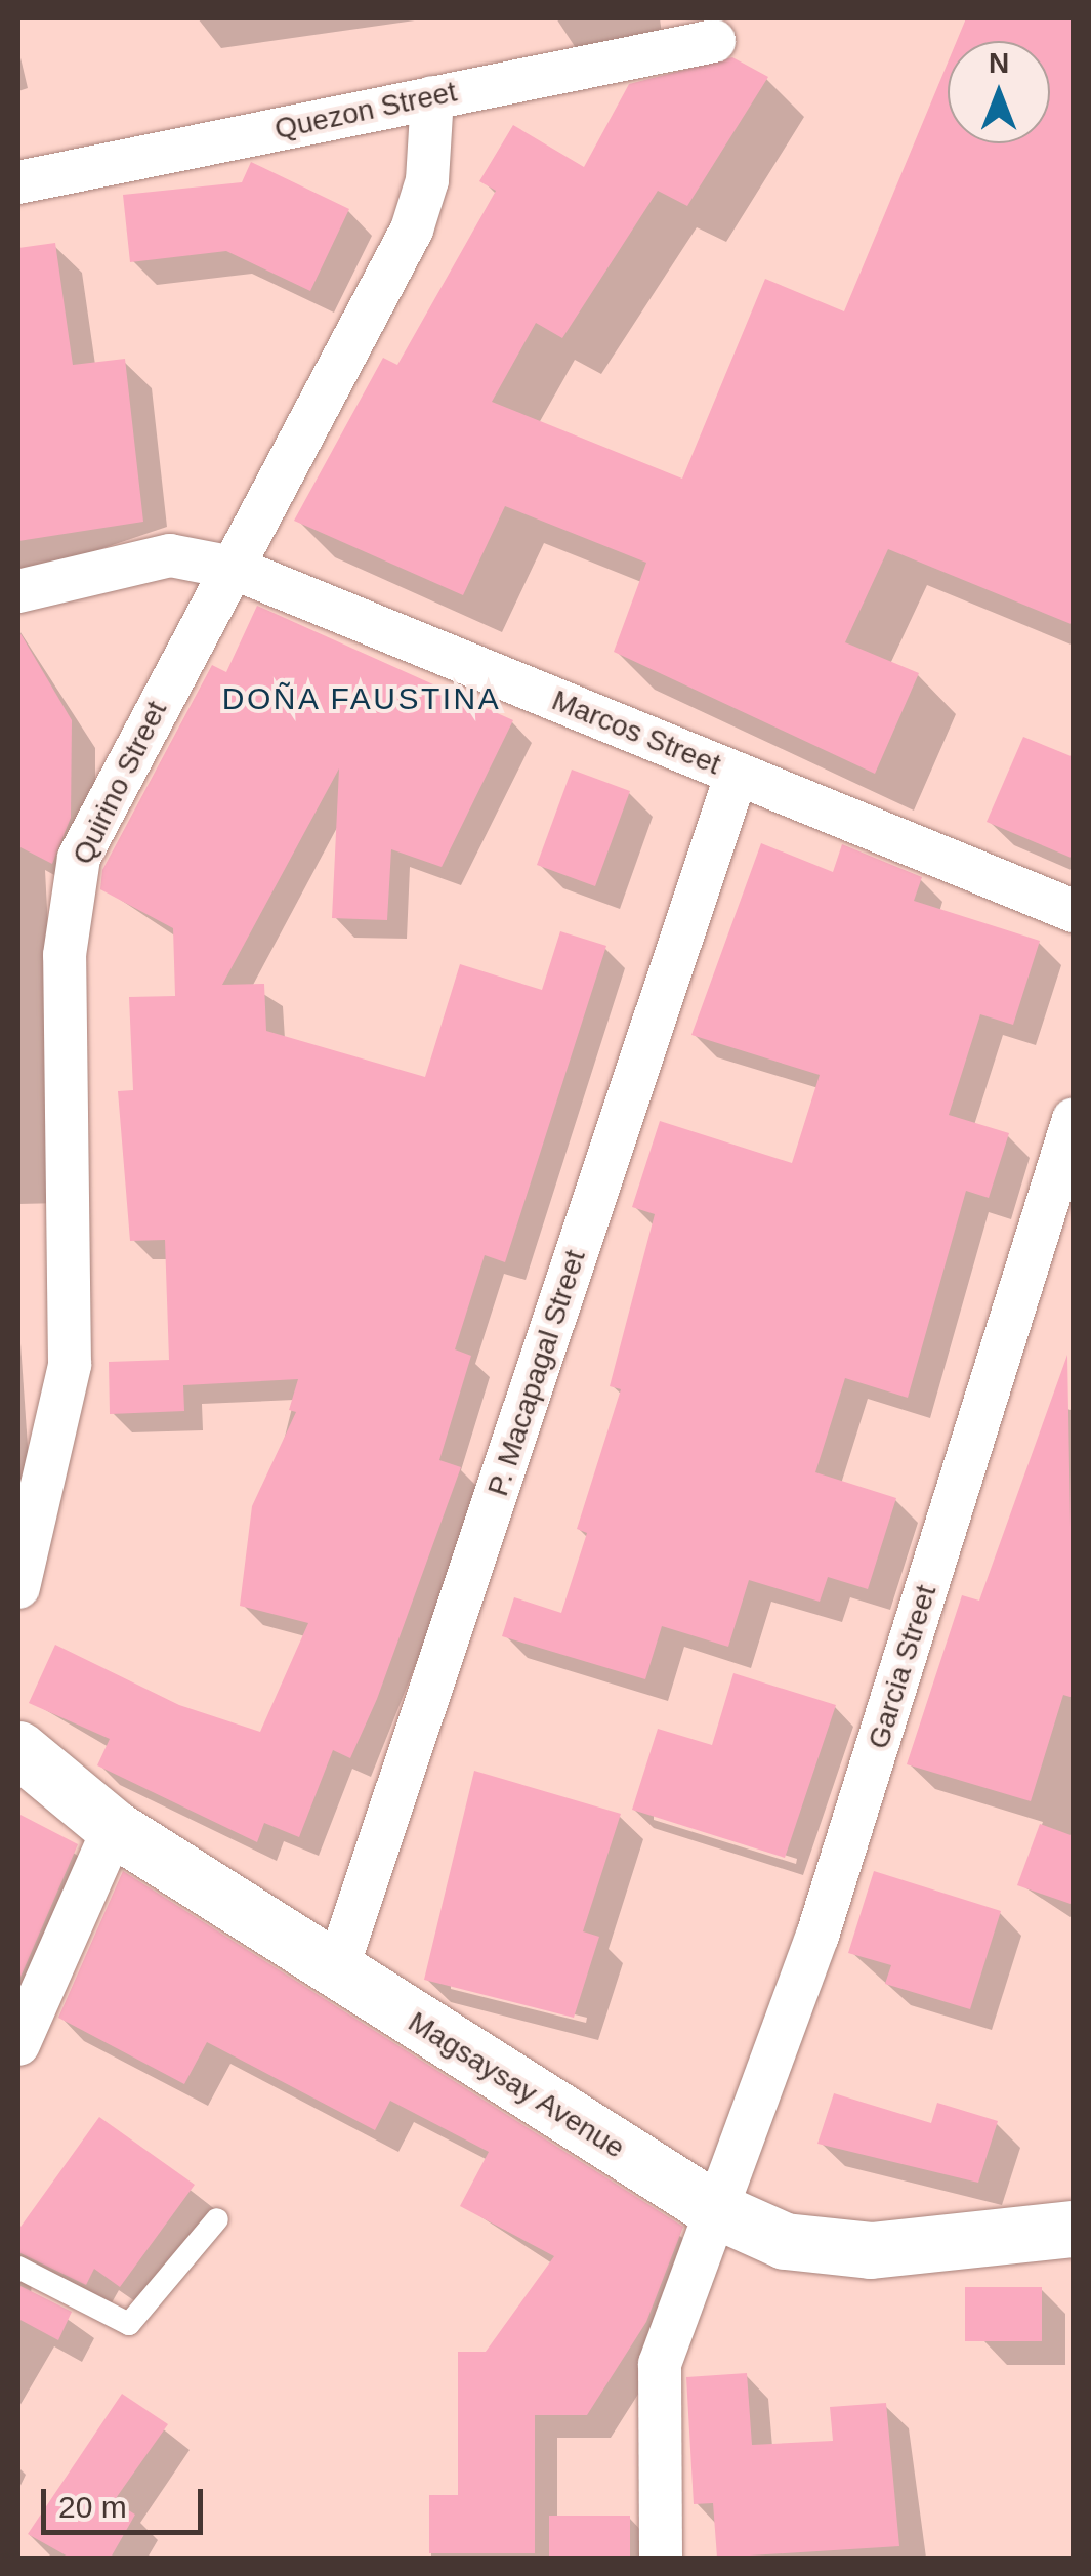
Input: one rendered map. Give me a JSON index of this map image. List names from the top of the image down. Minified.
{"streets":{"street":["Quezon Street","Marcos Street","Quirino Street","P. Macapagal Street","Garcia Street","Magsaysay Avenue"]},"crossings":[["Quezon Street","Quirino Street"],["Marcos Street","Quirino Street"],["Marcos Street","P. Macapagal Street"],["P. Macapagal Street","Magsaysay Avenue"],["Garcia Street","Magsaysay Avenue"]],"districts":["DOÑA FAUSTINA"],"scale_bar":"20 m","north":"top"}
